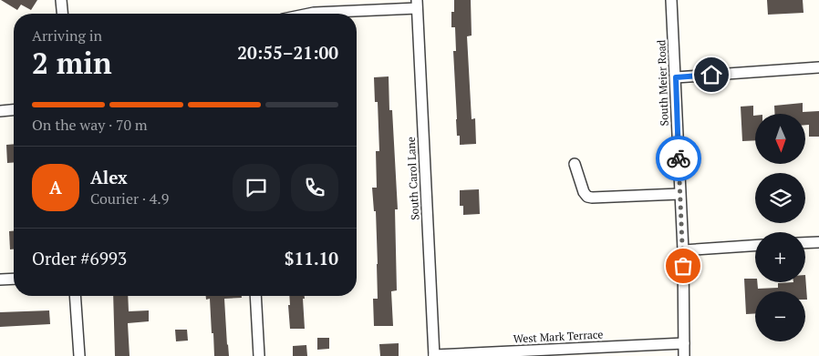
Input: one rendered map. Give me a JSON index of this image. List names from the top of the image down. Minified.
{"streets":{"street":["South Meier Road","South Carol Lane","West Mark Terrace"]},"crossings":[["South Meier Road","West Mark Terrace"],["South Carol Lane","West Mark Terrace"]],"north":"bottom","page":{"heading":["2 min","Arriving in","20:55–21:00"],"panel":["Alex","Courier · 4.9","Order #6993","$11.10"],"bar":"On the way · 70 m","map_buttons":["+","−"],"round":"A"}}
